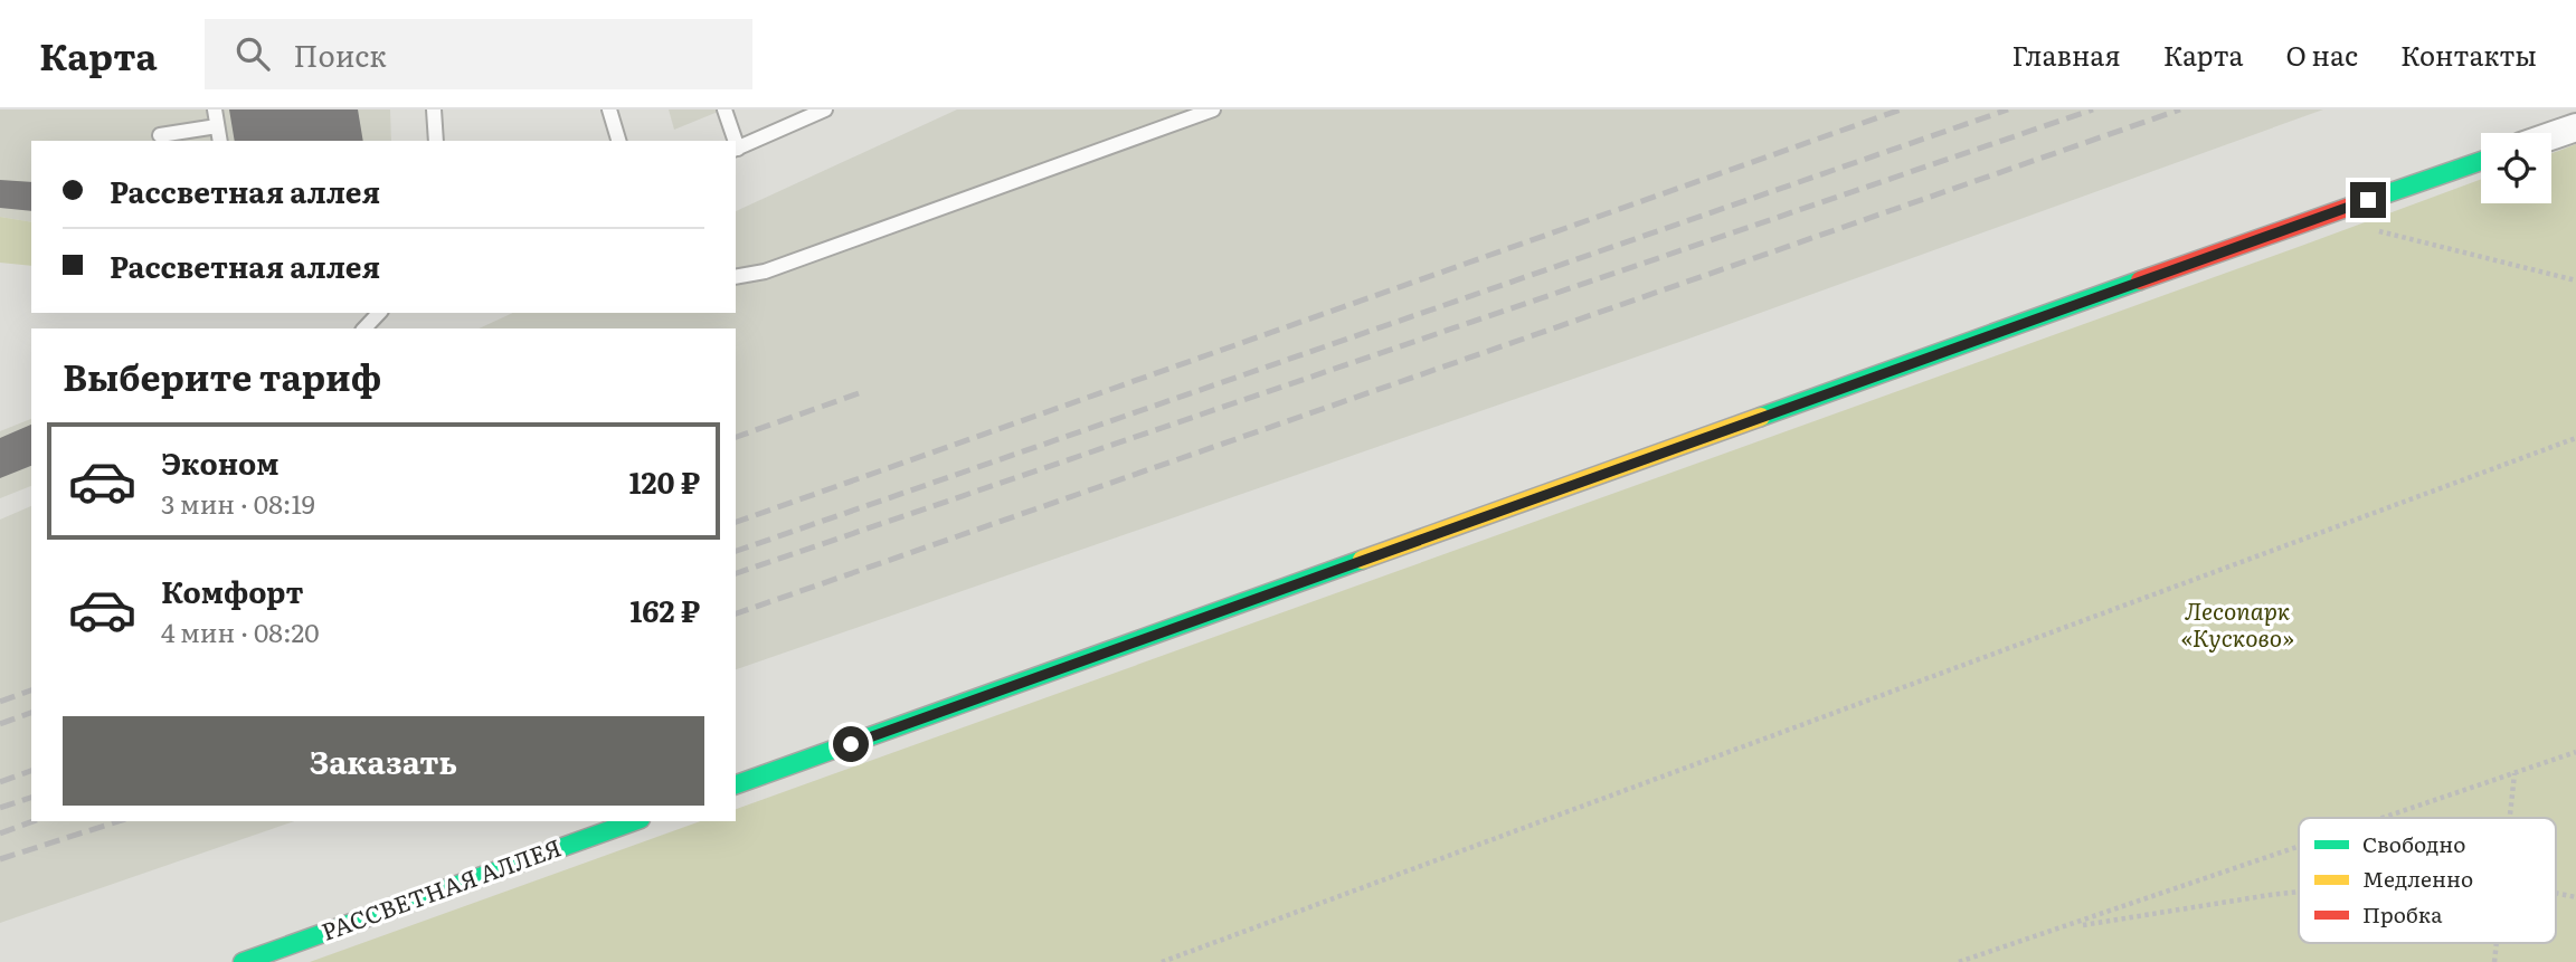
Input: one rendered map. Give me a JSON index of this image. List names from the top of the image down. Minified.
{"streets":{"street":["РАССВЕТНАЯ АЛЛЕЯ"]},"parks":["Лесопарк «Кусково»"],"legend":["Свободно","Медленно","Пробка"],"page":{"header":"Карта","search":"Поиск","nav":["Главная","Карта","О нас","Контакты"],"banner":["Рассветная аллея","Рассветная аллея"],"heading":"Выберите тариф","list":[{"name":"Эконом","note":"3 мин · 08:19","value":"120 ₽"},{"name":"Комфорт","note":"4 мин · 08:20","value":"162 ₽"}],"buttons":"Заказать"}}
